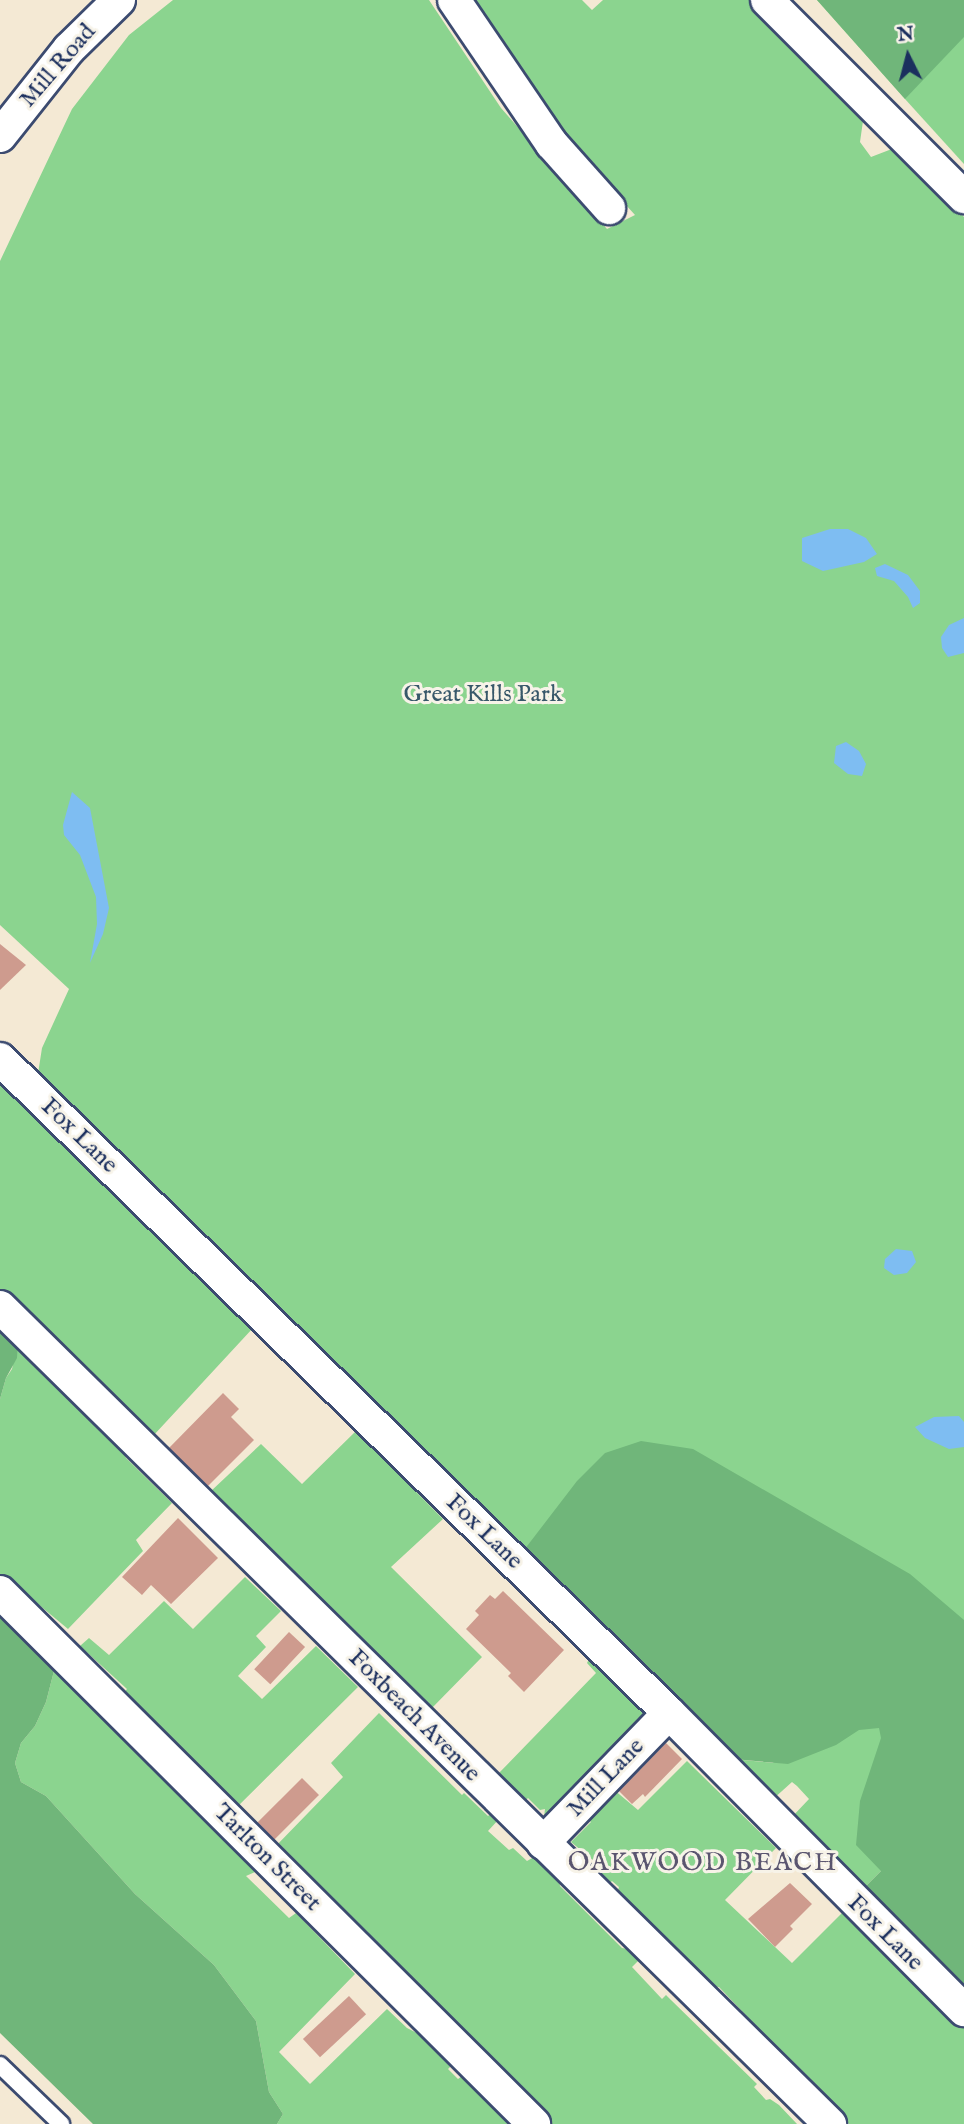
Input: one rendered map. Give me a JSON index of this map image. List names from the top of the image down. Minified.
{"streets":{"street":["Mill Road","Fox Lane","Foxbeach Avenue","Mill Lane","Tarlton Street"]},"crossings":[["Fox Lane","Mill Lane"],["Foxbeach Avenue","Mill Lane"]],"districts":["OAKWOOD BEACH"],"parks":["Great Kills Park"],"north":"top"}
